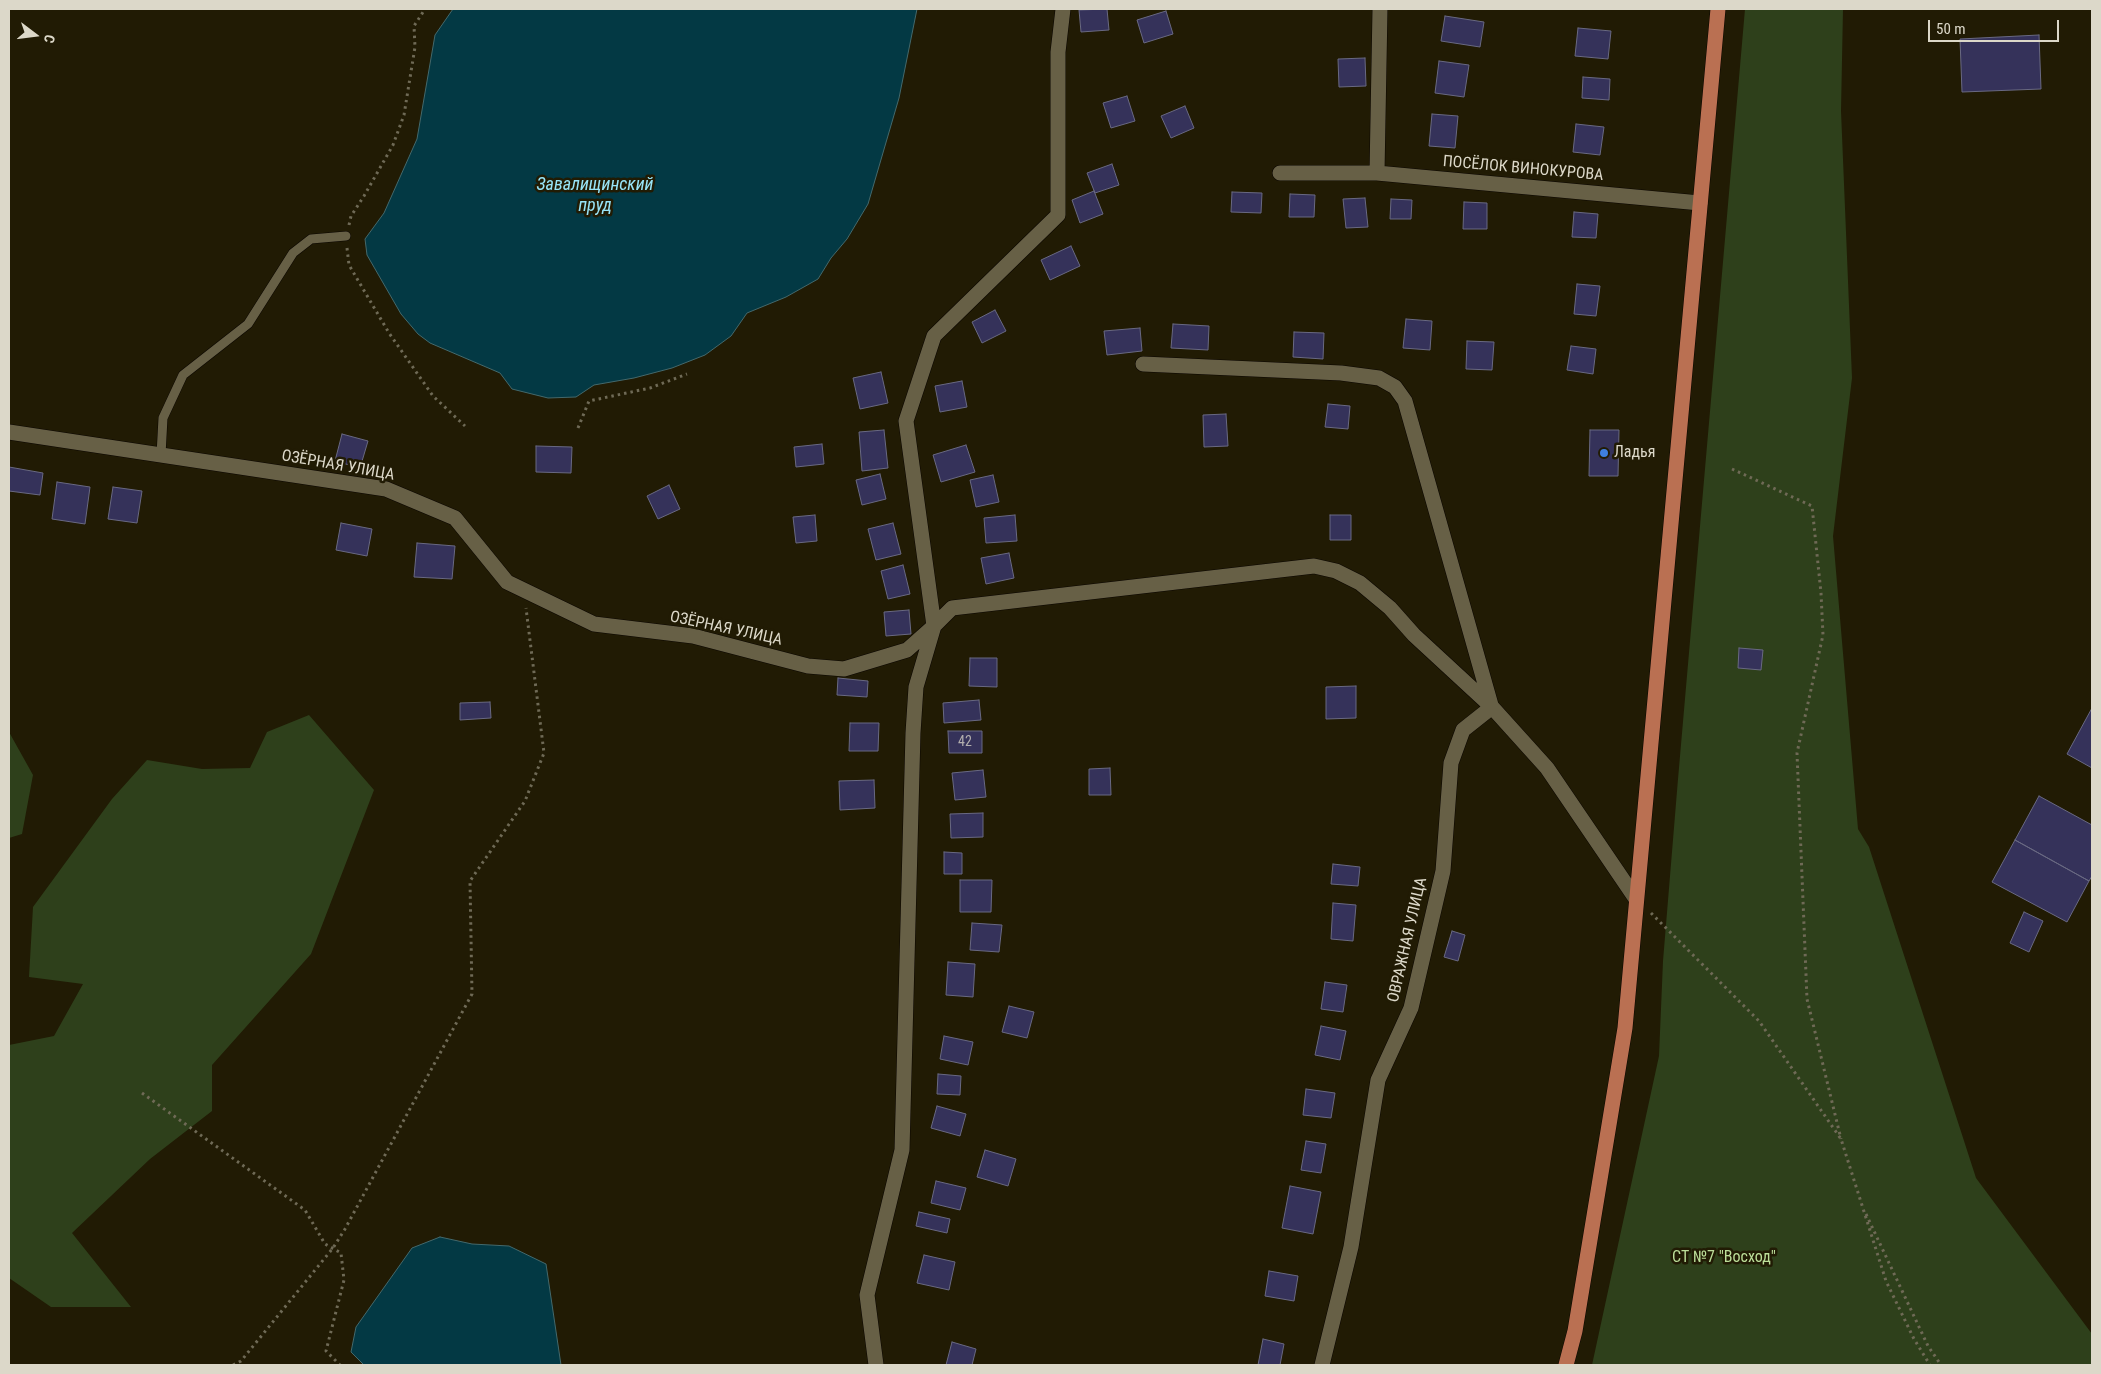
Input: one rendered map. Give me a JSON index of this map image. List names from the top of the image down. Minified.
{"streets":{"street":["ПОСЁЛОК ВИНОКУРОВА","ОЗЁРНАЯ УЛИЦА","ОВРАЖНАЯ УЛИЦА"]},"crossings":[["ОЗЁРНАЯ УЛИЦА","ОВРАЖНАЯ УЛИЦА"]],"water":["Завалищинский пруд"],"parks":["СТ №7 \"Восход\""],"places":["Ладья"],"house_numbers":["42"],"scale_bar":"50 m","north":"right"}
